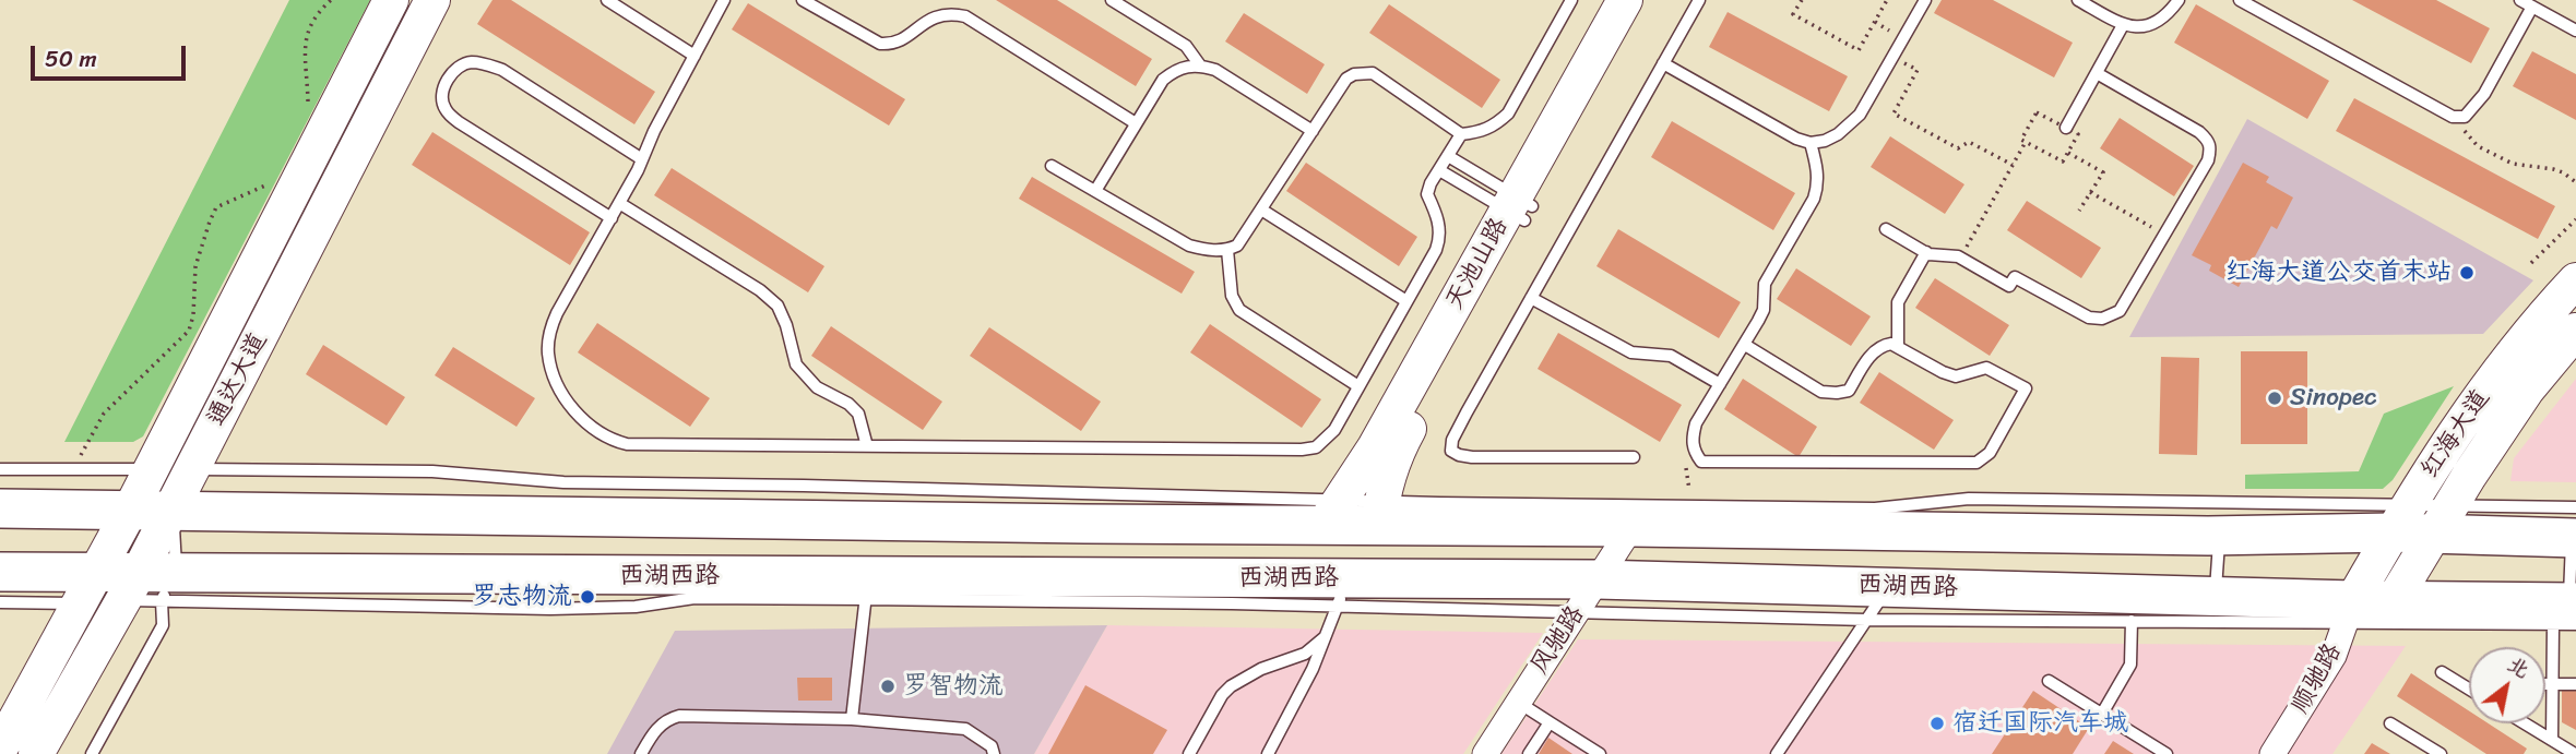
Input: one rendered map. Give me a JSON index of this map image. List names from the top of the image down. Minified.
{"streets":{"main road":["天池山路","通达大道","红海大道","西湖西路"],"street":["风驰路","顺驰路"]},"crossings":[["通达大道","西湖西路"],["红海大道","西湖西路"],["红海大道","顺驰路"],["西湖西路","风驰路"],["西湖西路","顺驰路"]],"places":["红海大道公交首末站","Sinopec","罗志物流","罗智物流","宿迁国际汽车城"],"scale_bar":"50 m","north":"top right"}
